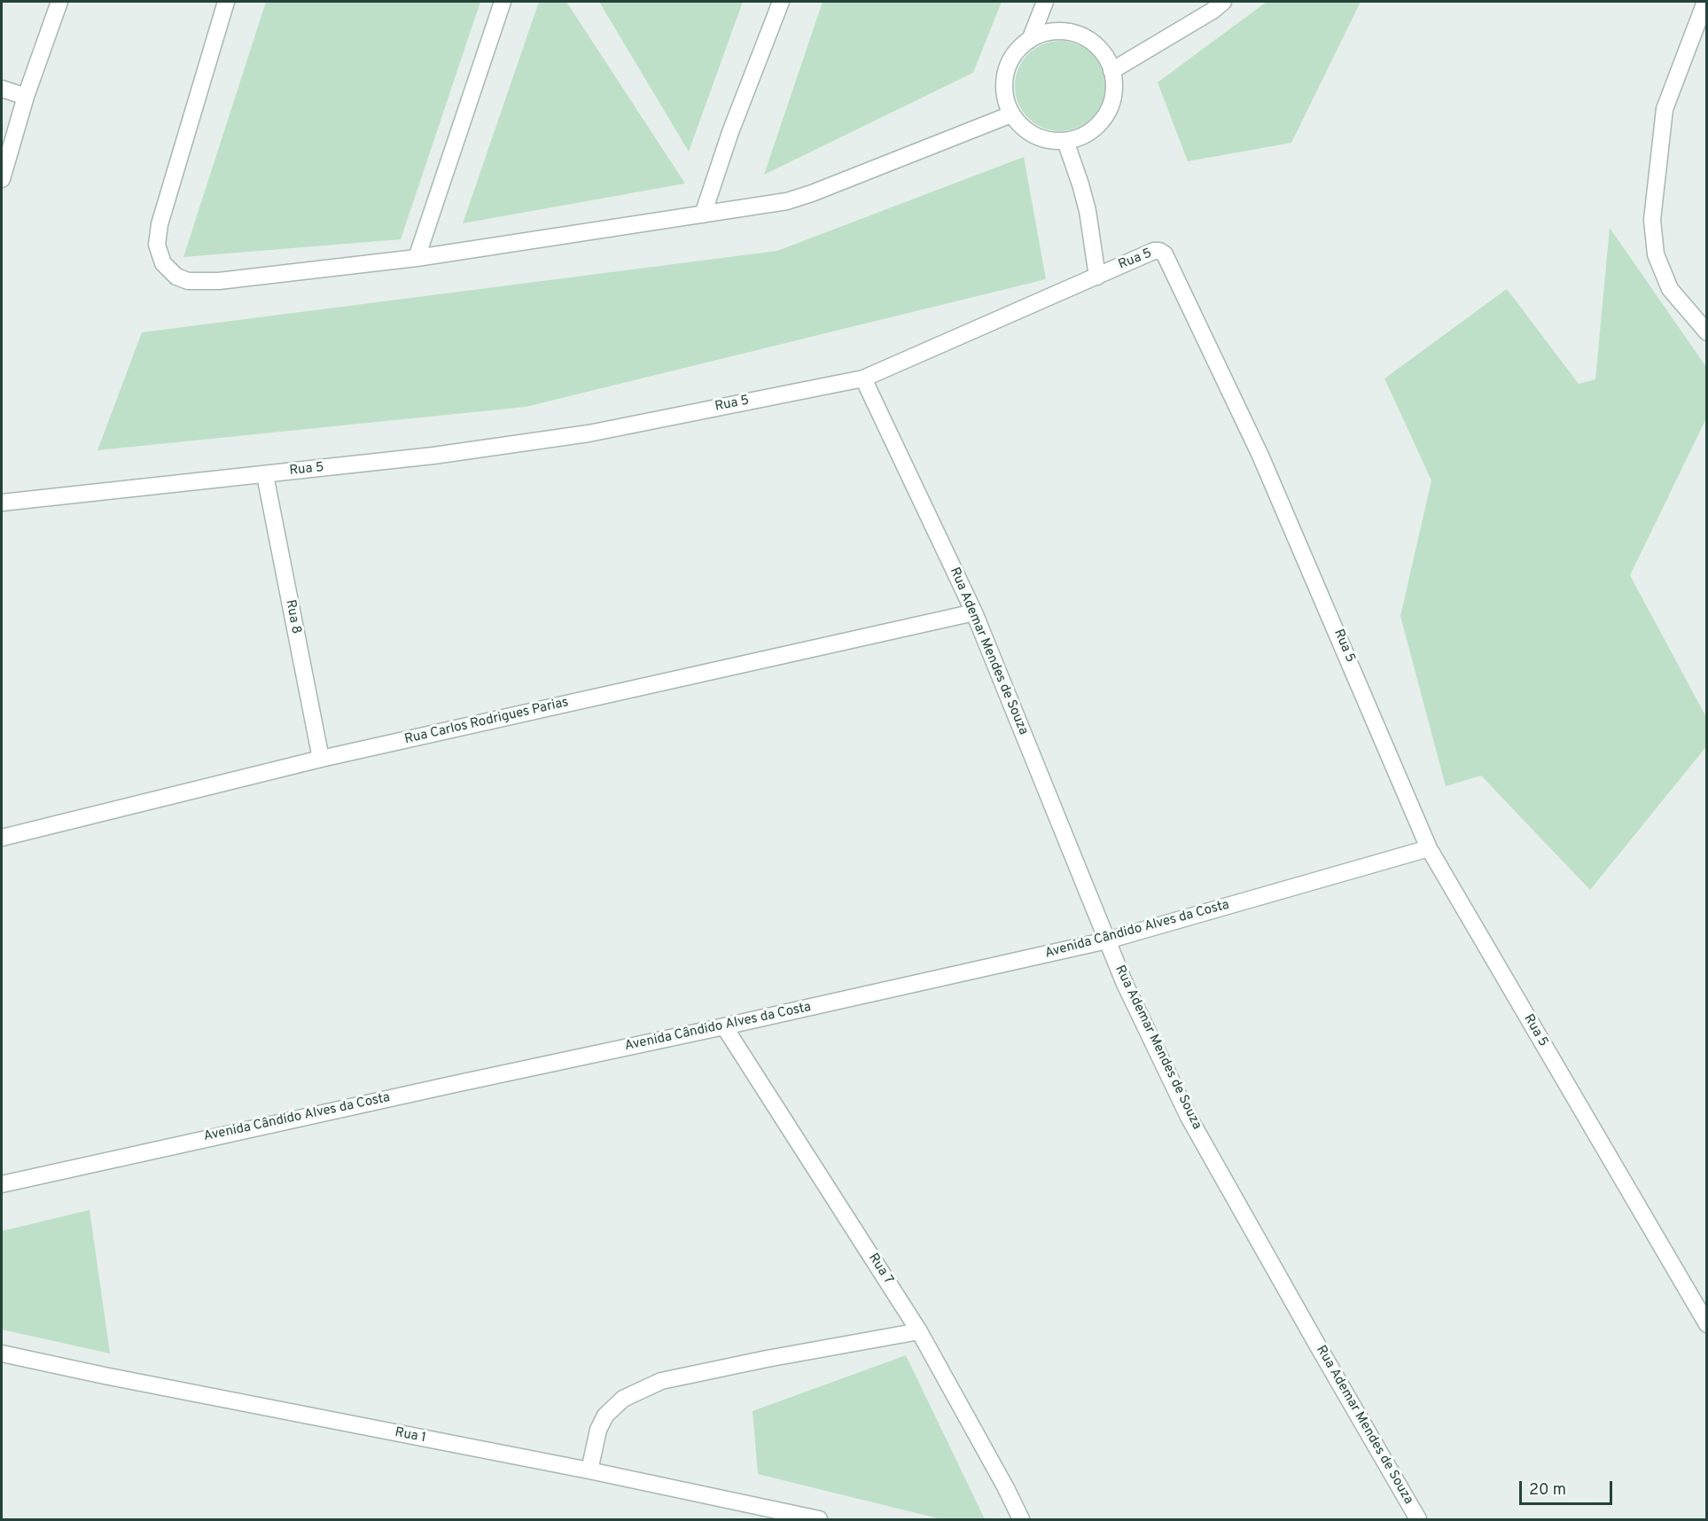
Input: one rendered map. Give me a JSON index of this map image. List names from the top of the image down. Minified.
{"streets":{"street":["Rua 5","Rua 8","Rua Ademar Mendes de Souza","Rua Carlos Rodrigues Parias","Avenida Cândido Alves da Costa","Rua 7","Rua 1"]},"crossings":[["Rua 5","Rua 8"],["Rua 5","Rua Ademar Mendes de Souza"],["Rua 5","Avenida Cândido Alves da Costa"],["Rua 8","Rua Carlos Rodrigues Parias"],["Rua Ademar Mendes de Souza","Rua Carlos Rodrigues Parias"],["Rua Ademar Mendes de Souza","Avenida Cândido Alves da Costa"],["Avenida Cândido Alves da Costa","Rua 7"]],"scale_bar":"20 m"}
